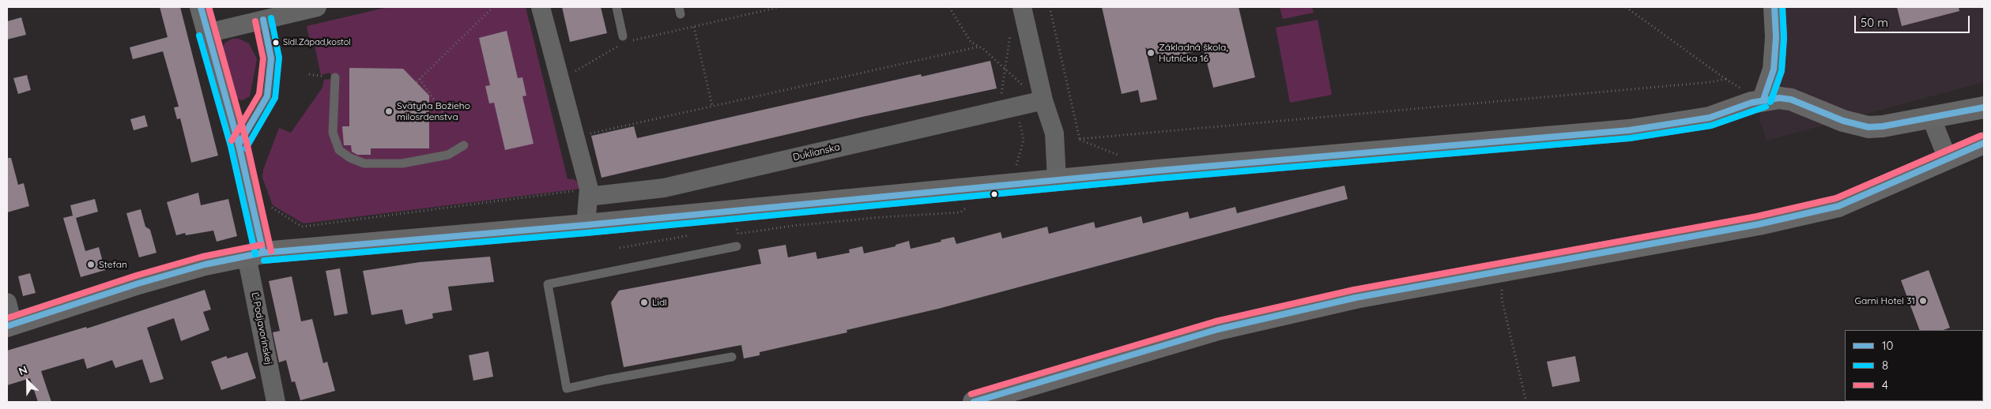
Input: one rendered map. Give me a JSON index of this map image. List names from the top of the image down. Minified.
{"streets":{"street":["Duklianska","Ľ. Podjavorinskej"]},"places":["Sídl.Západ,kostol","Základná škola, Hutnícka 16","Svätyňa Božieho milosrdenstva","Stefan","Garni Hotel 31","Lidl"],"lines":["transit line 10","transit line 8","transit line 4"],"legend":["10","8","4"],"scale_bar":"50 m","north":"top left"}
